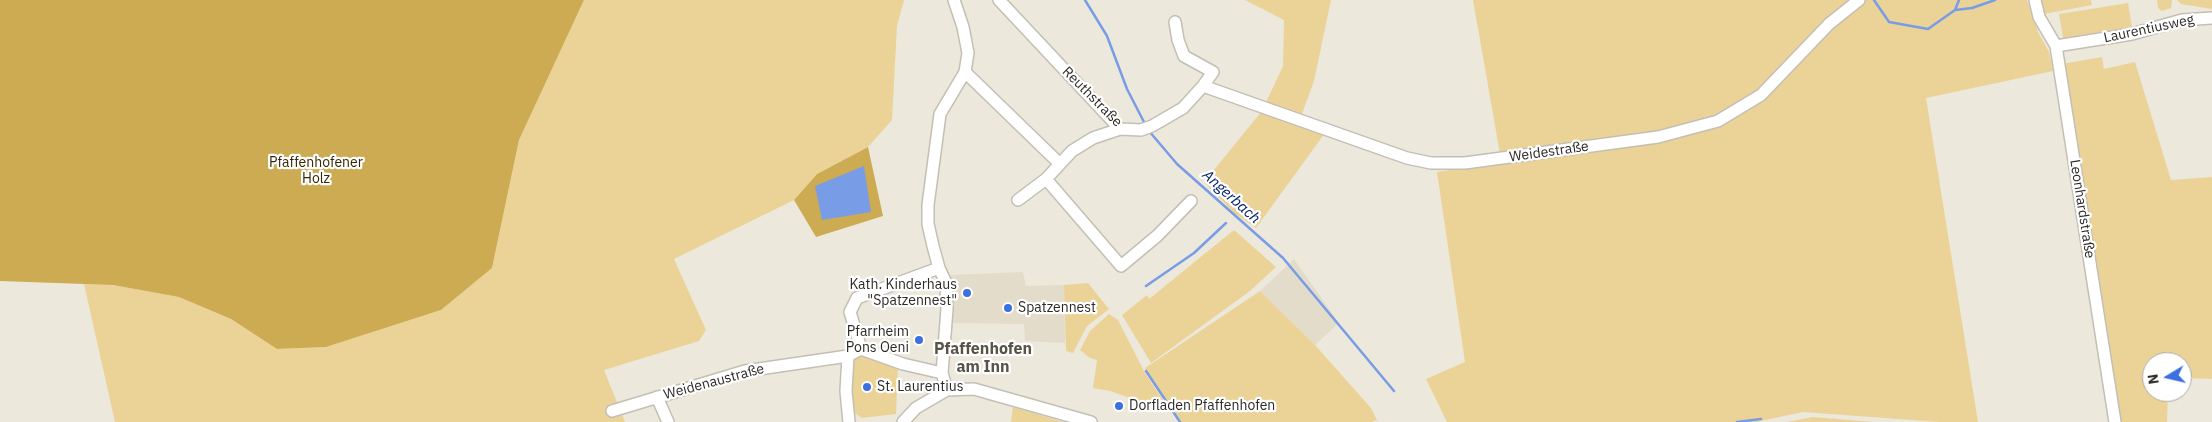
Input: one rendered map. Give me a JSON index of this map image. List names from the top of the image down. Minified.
{"streets":{"street":["Laurentiusweg","Reuthstraße","Weidestraße","Leonhardstraße","Weidenaustraße"]},"crossings":[["Laurentiusweg","Leonhardstraße"],["Reuthstraße","Weidestraße"]],"districts":["Pfaffenhofen am Inn"],"water":["Angerbach"],"parks":["Pfaffenhofener Holz"],"places":["Kath. Kinderhaus \"Spatzennest\"","Spatzennest","Pfarrheim Pons Oeni","St. Laurentius","Dorfladen Pfaffenhofen"],"north":"left"}
